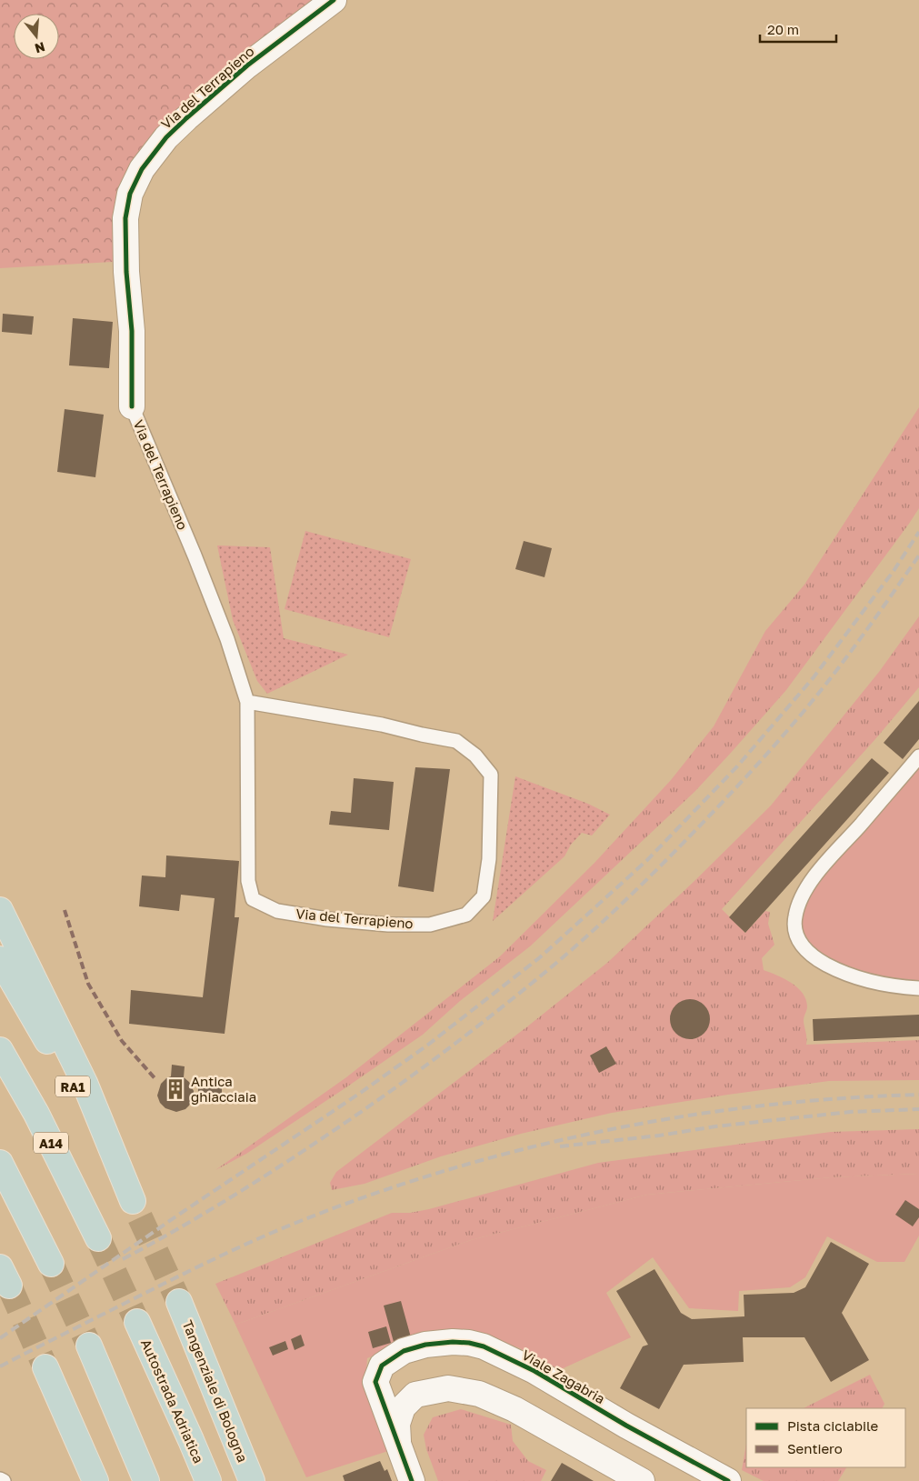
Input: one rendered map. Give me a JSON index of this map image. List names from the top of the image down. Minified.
{"streets":{"highway":["RA1","A14","Tangenziale di Bologna","Autostrada Adriatica"],"street":["Via del Terrapieno","Viale Zagabria"]},"places":{"building":["Antica ghiacciaia"]},"legend":["Pista ciclabile","Sentiero"],"scale_bar":"20 m","north":"bottom"}
